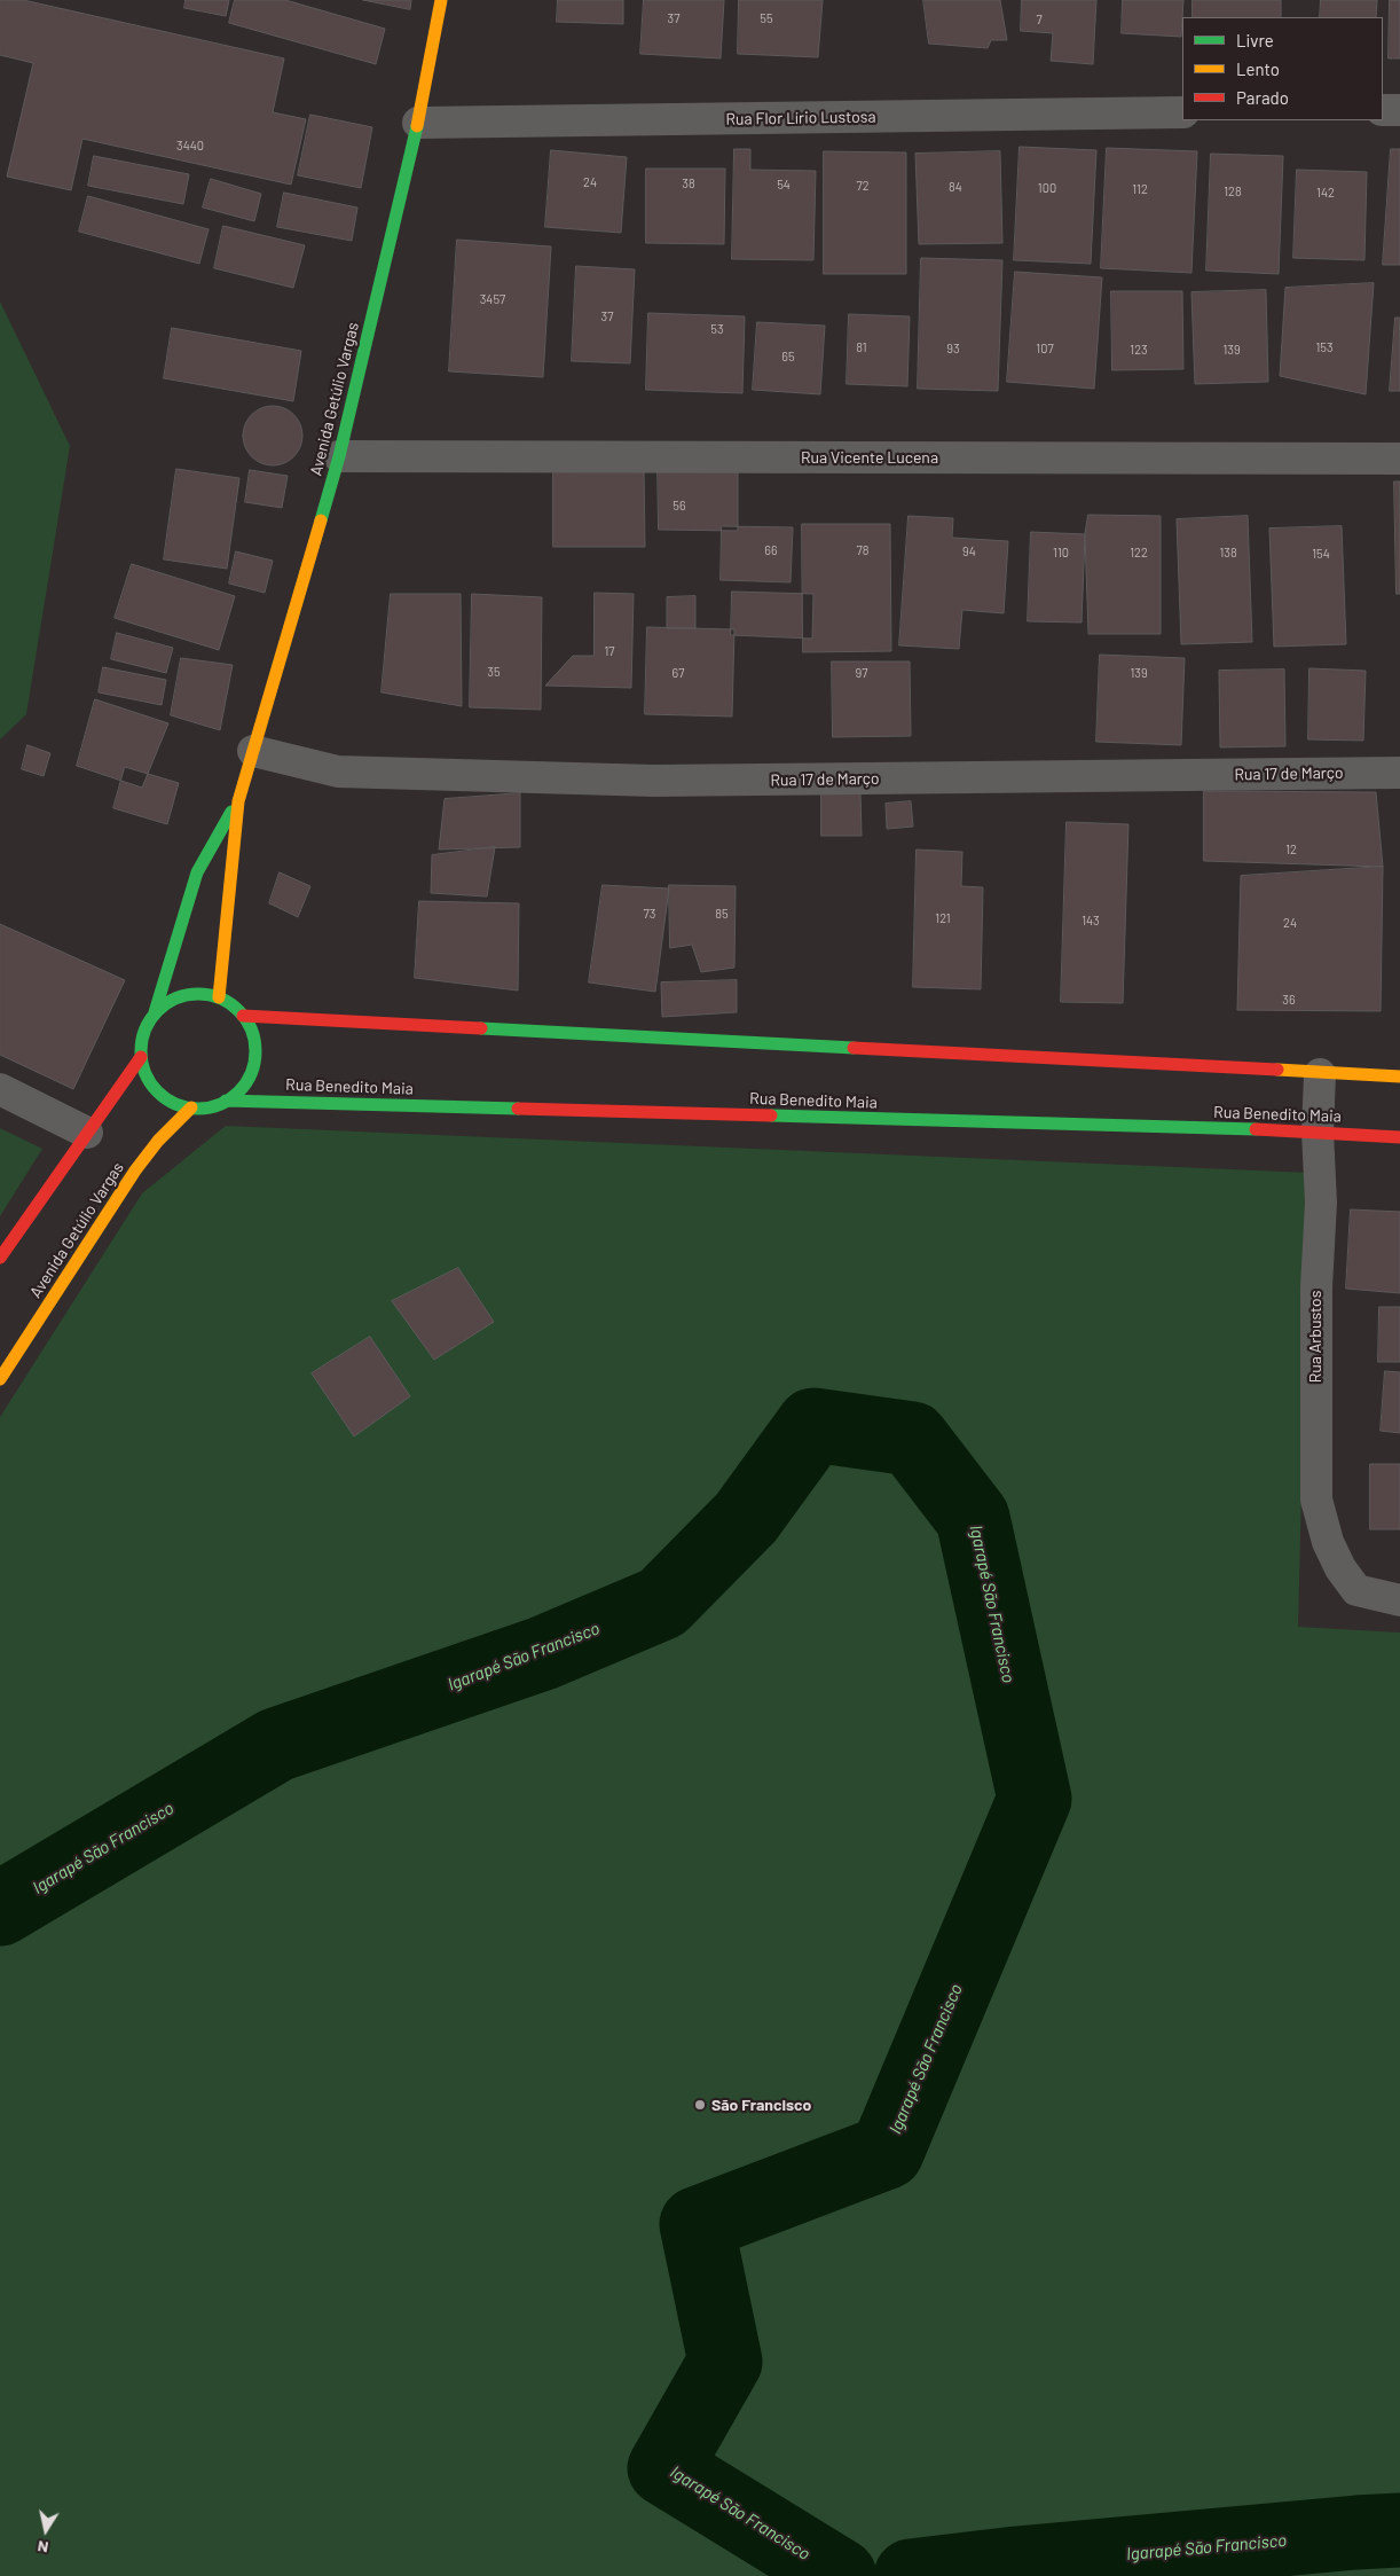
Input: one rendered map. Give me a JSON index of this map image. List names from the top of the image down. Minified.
{"streets":{"street":["Rua Flor Lírio Lustosa","Avenida Getúlio Vargas","Rua Vicente Lucena","Rua 17 de Março","Rua Benedito Maia","Rua Arbustos"]},"crossings":[["Rua Flor Lírio Lustosa","Avenida Getúlio Vargas"],["Avenida Getúlio Vargas","Rua Vicente Lucena"],["Avenida Getúlio Vargas","Rua 17 de Março"],["Avenida Getúlio Vargas","Rua Benedito Maia"],["Rua Benedito Maia","Rua Arbustos"]],"water":["Igarapé São Francisco"],"places":["São Francisco"],"house_numbers":["37","55","7","3440","24","38","54","72","84","100","112","128","142","3457","37","53","81","153","93","107","123","139","65","56","66","78","94","110","122","138","154","17","35","67","97","139","12","73","85","121","143","24","36"],"legend":["Livre","Lento","Parado"],"north":"bottom"}
